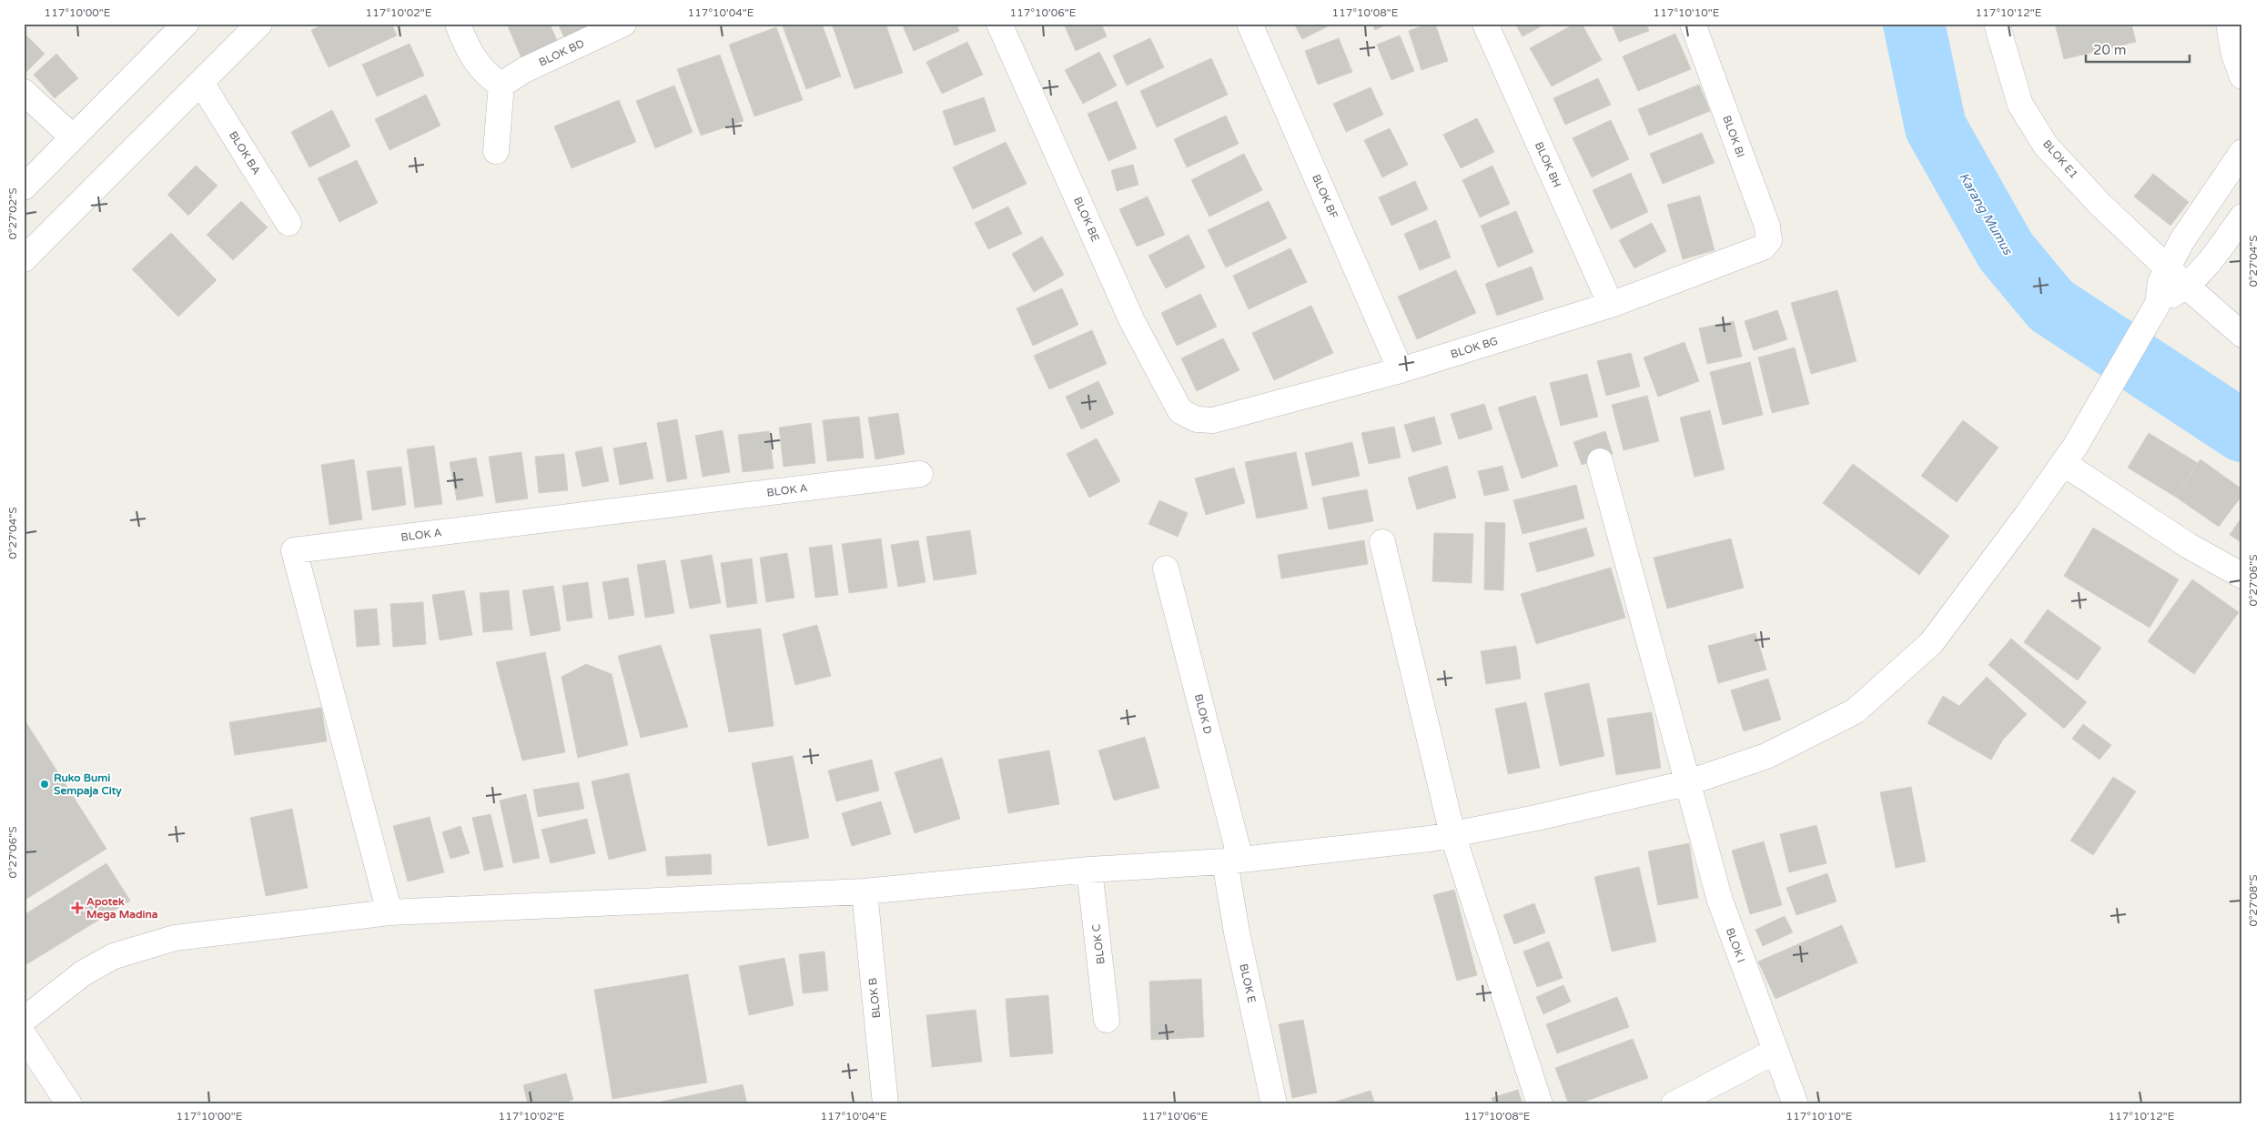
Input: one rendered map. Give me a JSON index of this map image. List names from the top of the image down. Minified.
{"streets":{"street":["BLOK BD","BLOK BI","BLOK BA","BLOK E1","BLOK BH","BLOK BF","BLOK BE","BLOK BG","BLOK A","BLOK D","BLOK C","BLOK I","BLOK E","BLOK B"]},"crossings":[["BLOK BI","BLOK BG"],["BLOK BH","BLOK BG"],["BLOK BF","BLOK BG"],["BLOK BE","BLOK BG"],["BLOK D","BLOK E"]],"water":["Karang Mumus"],"places":{"other":["Ruko Bumi Sempaja City"],"health":["Apotek Mega Madina"]},"scale_bar":"20 m","coordinates":["117°10'00\"E","117°10'02\"E","117°10'04\"E","117°10'06\"E","117°10'08\"E","117°10'10\"E","117°10'12\"E","0°27'02\"S","0°27'04\"S","0°27'06\"S","0°27'08\"S"]}
